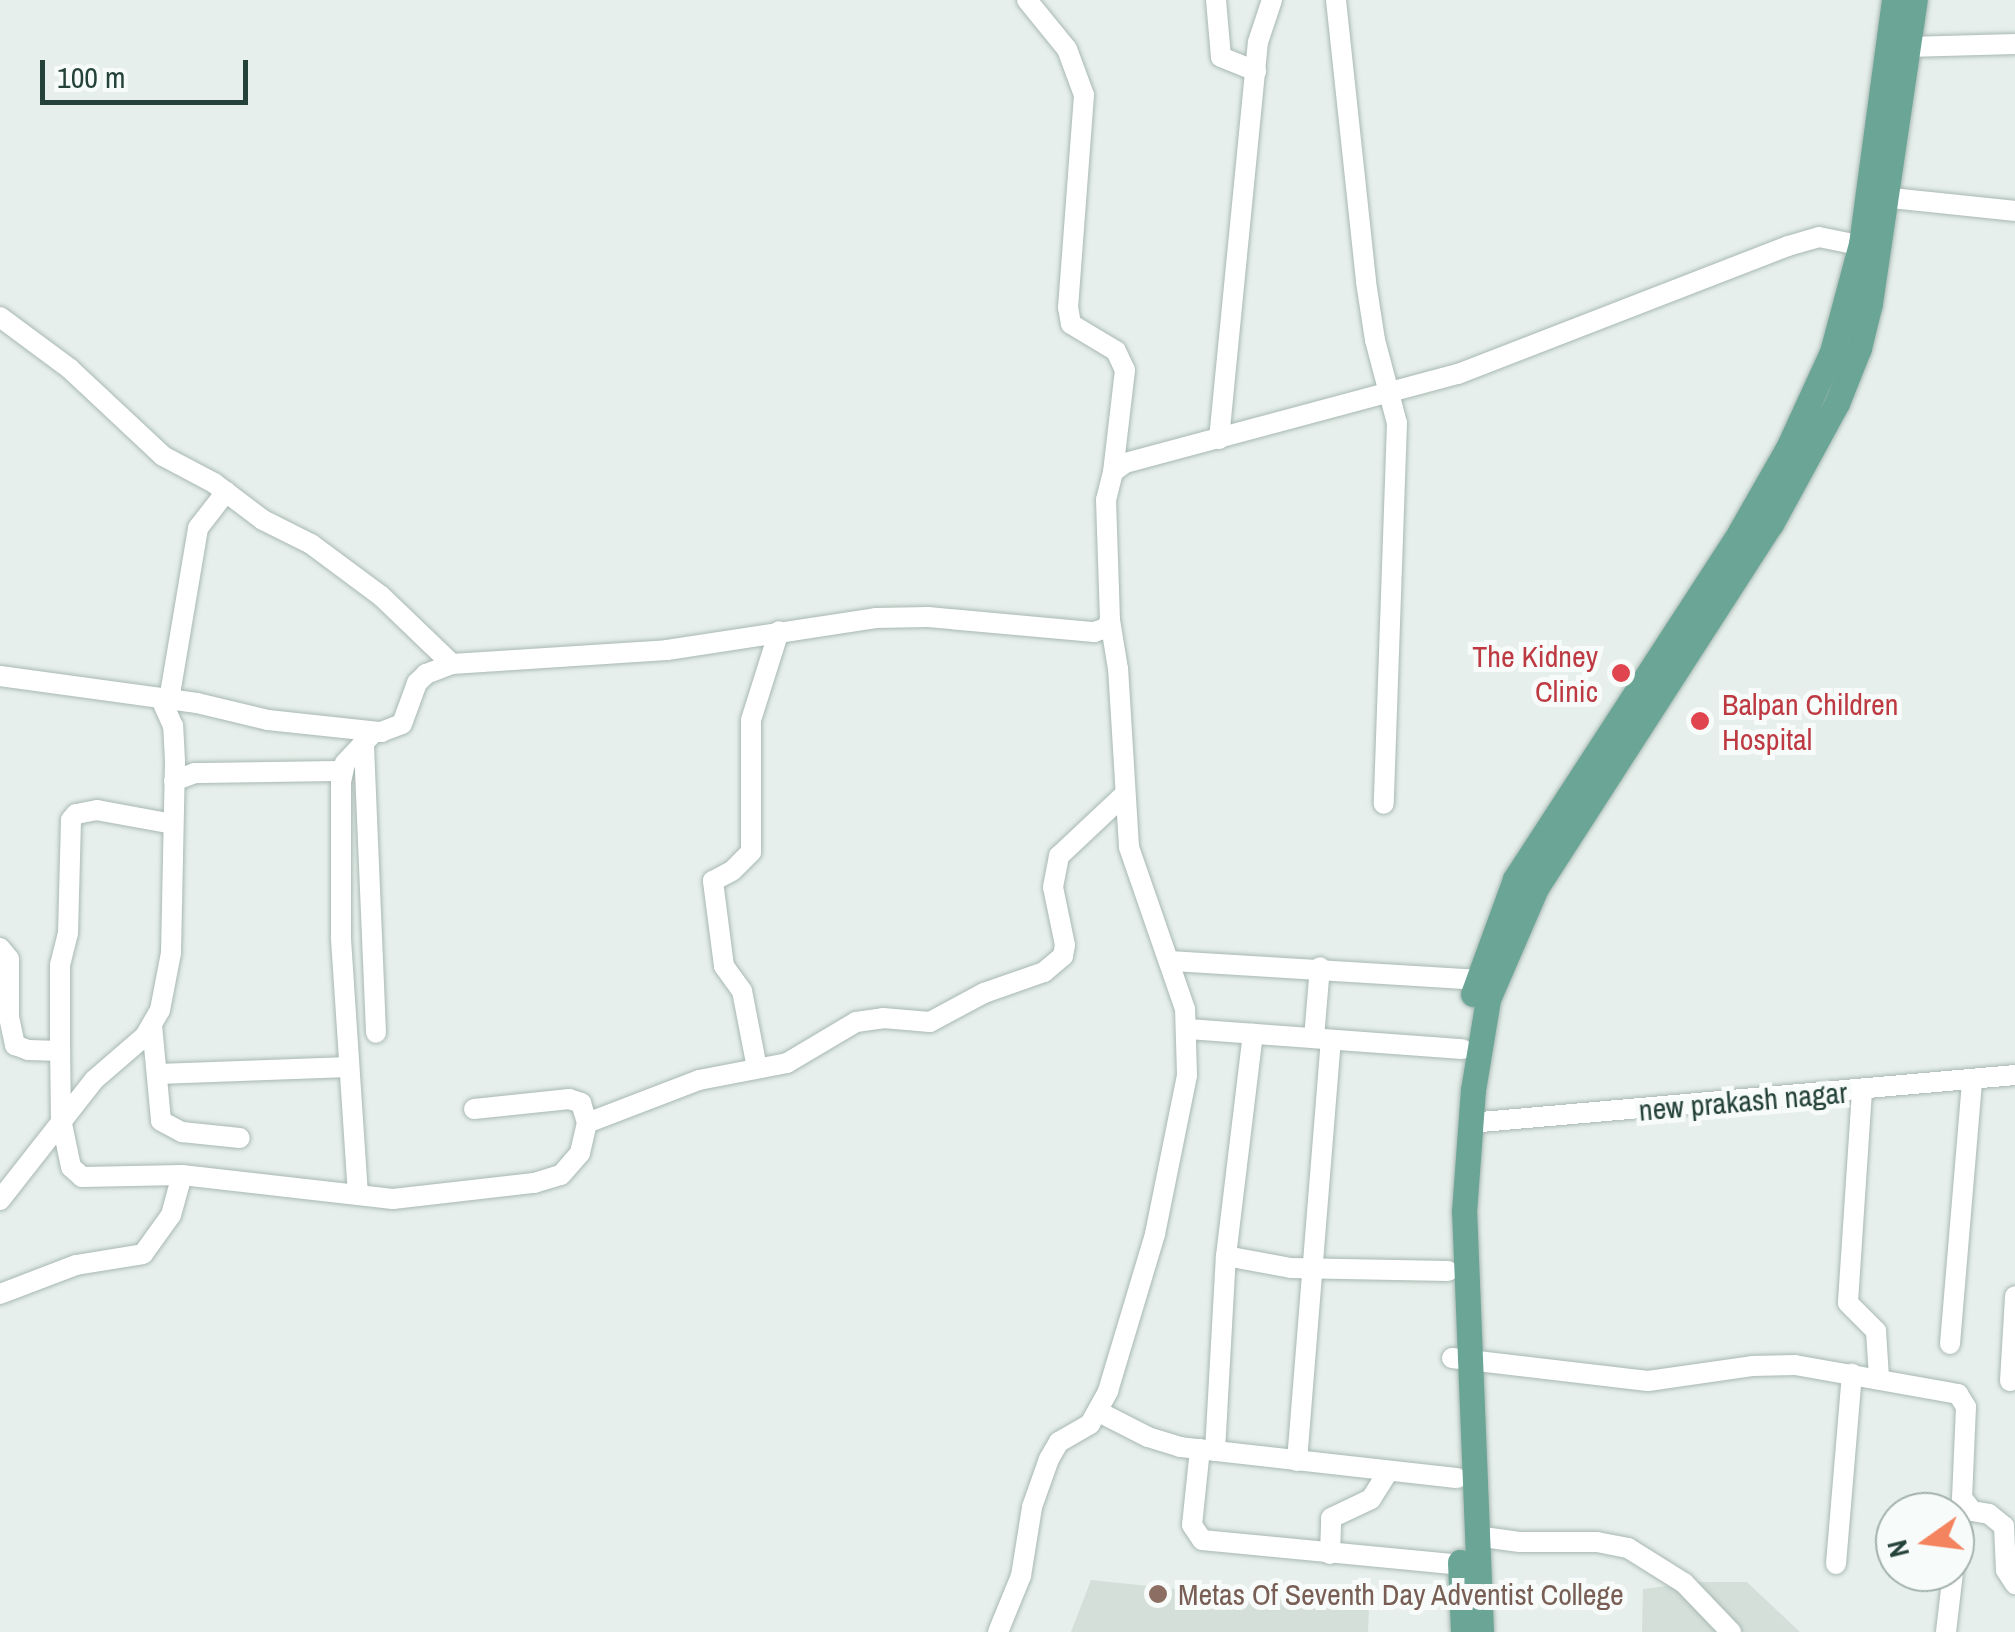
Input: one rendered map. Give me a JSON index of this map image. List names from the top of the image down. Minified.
{"streets":{"street":["new prakash nagar"]},"places":["The Kidney Clinic","Balpan Children Hospital","Metas Of Seventh Day Adventist College"],"scale_bar":"100 m","north":"left"}
